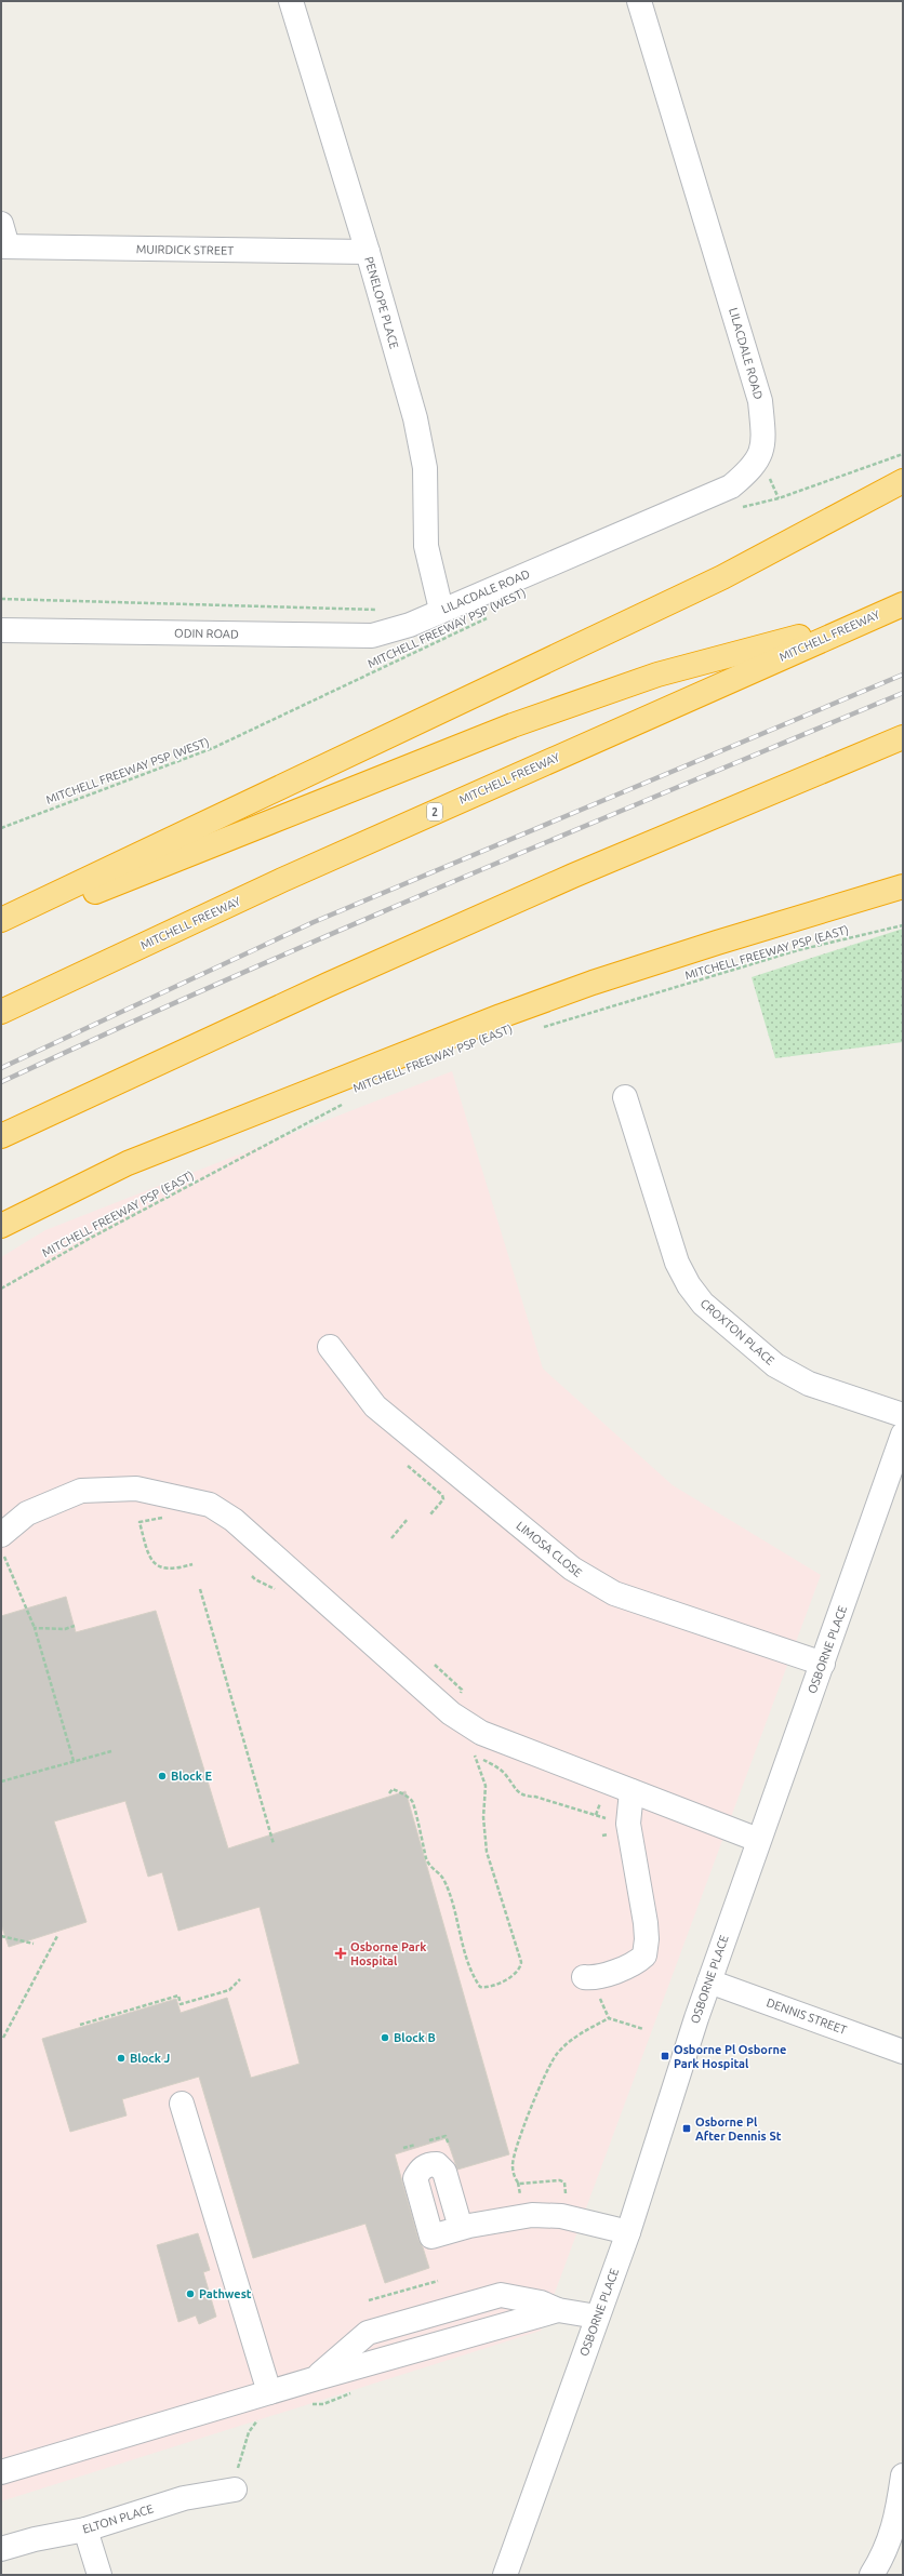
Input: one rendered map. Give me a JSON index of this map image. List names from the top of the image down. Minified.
{"streets":{"highway":["MITCHELL FREEWAY","2"],"street":["MUIRDICK STREET","PENELOPE PLACE","LILACDALE ROAD","ODIN ROAD","CROXTON PLACE","LIMOSA CLOSE","OSBORNE PLACE","DENNIS STREET","ELTON PLACE"],"path":["MITCHELL FREEWAY PSP (WEST)","MITCHELL FREEWAY PSP (EAST)"]},"crossings":[["MUIRDICK STREET","PENELOPE PLACE"],["PENELOPE PLACE","LILACDALE ROAD"],["LILACDALE ROAD","ODIN ROAD"],["LIMOSA CLOSE","OSBORNE PLACE"],["OSBORNE PLACE","DENNIS STREET"]],"places":{"other":["Block E","Block B","Block J","Pathwest"],"health":["Osborne Park Hospital"],"transit":["Osborne Pl Osborne Park Hospital","Osborne Pl After Dennis St"]}}
